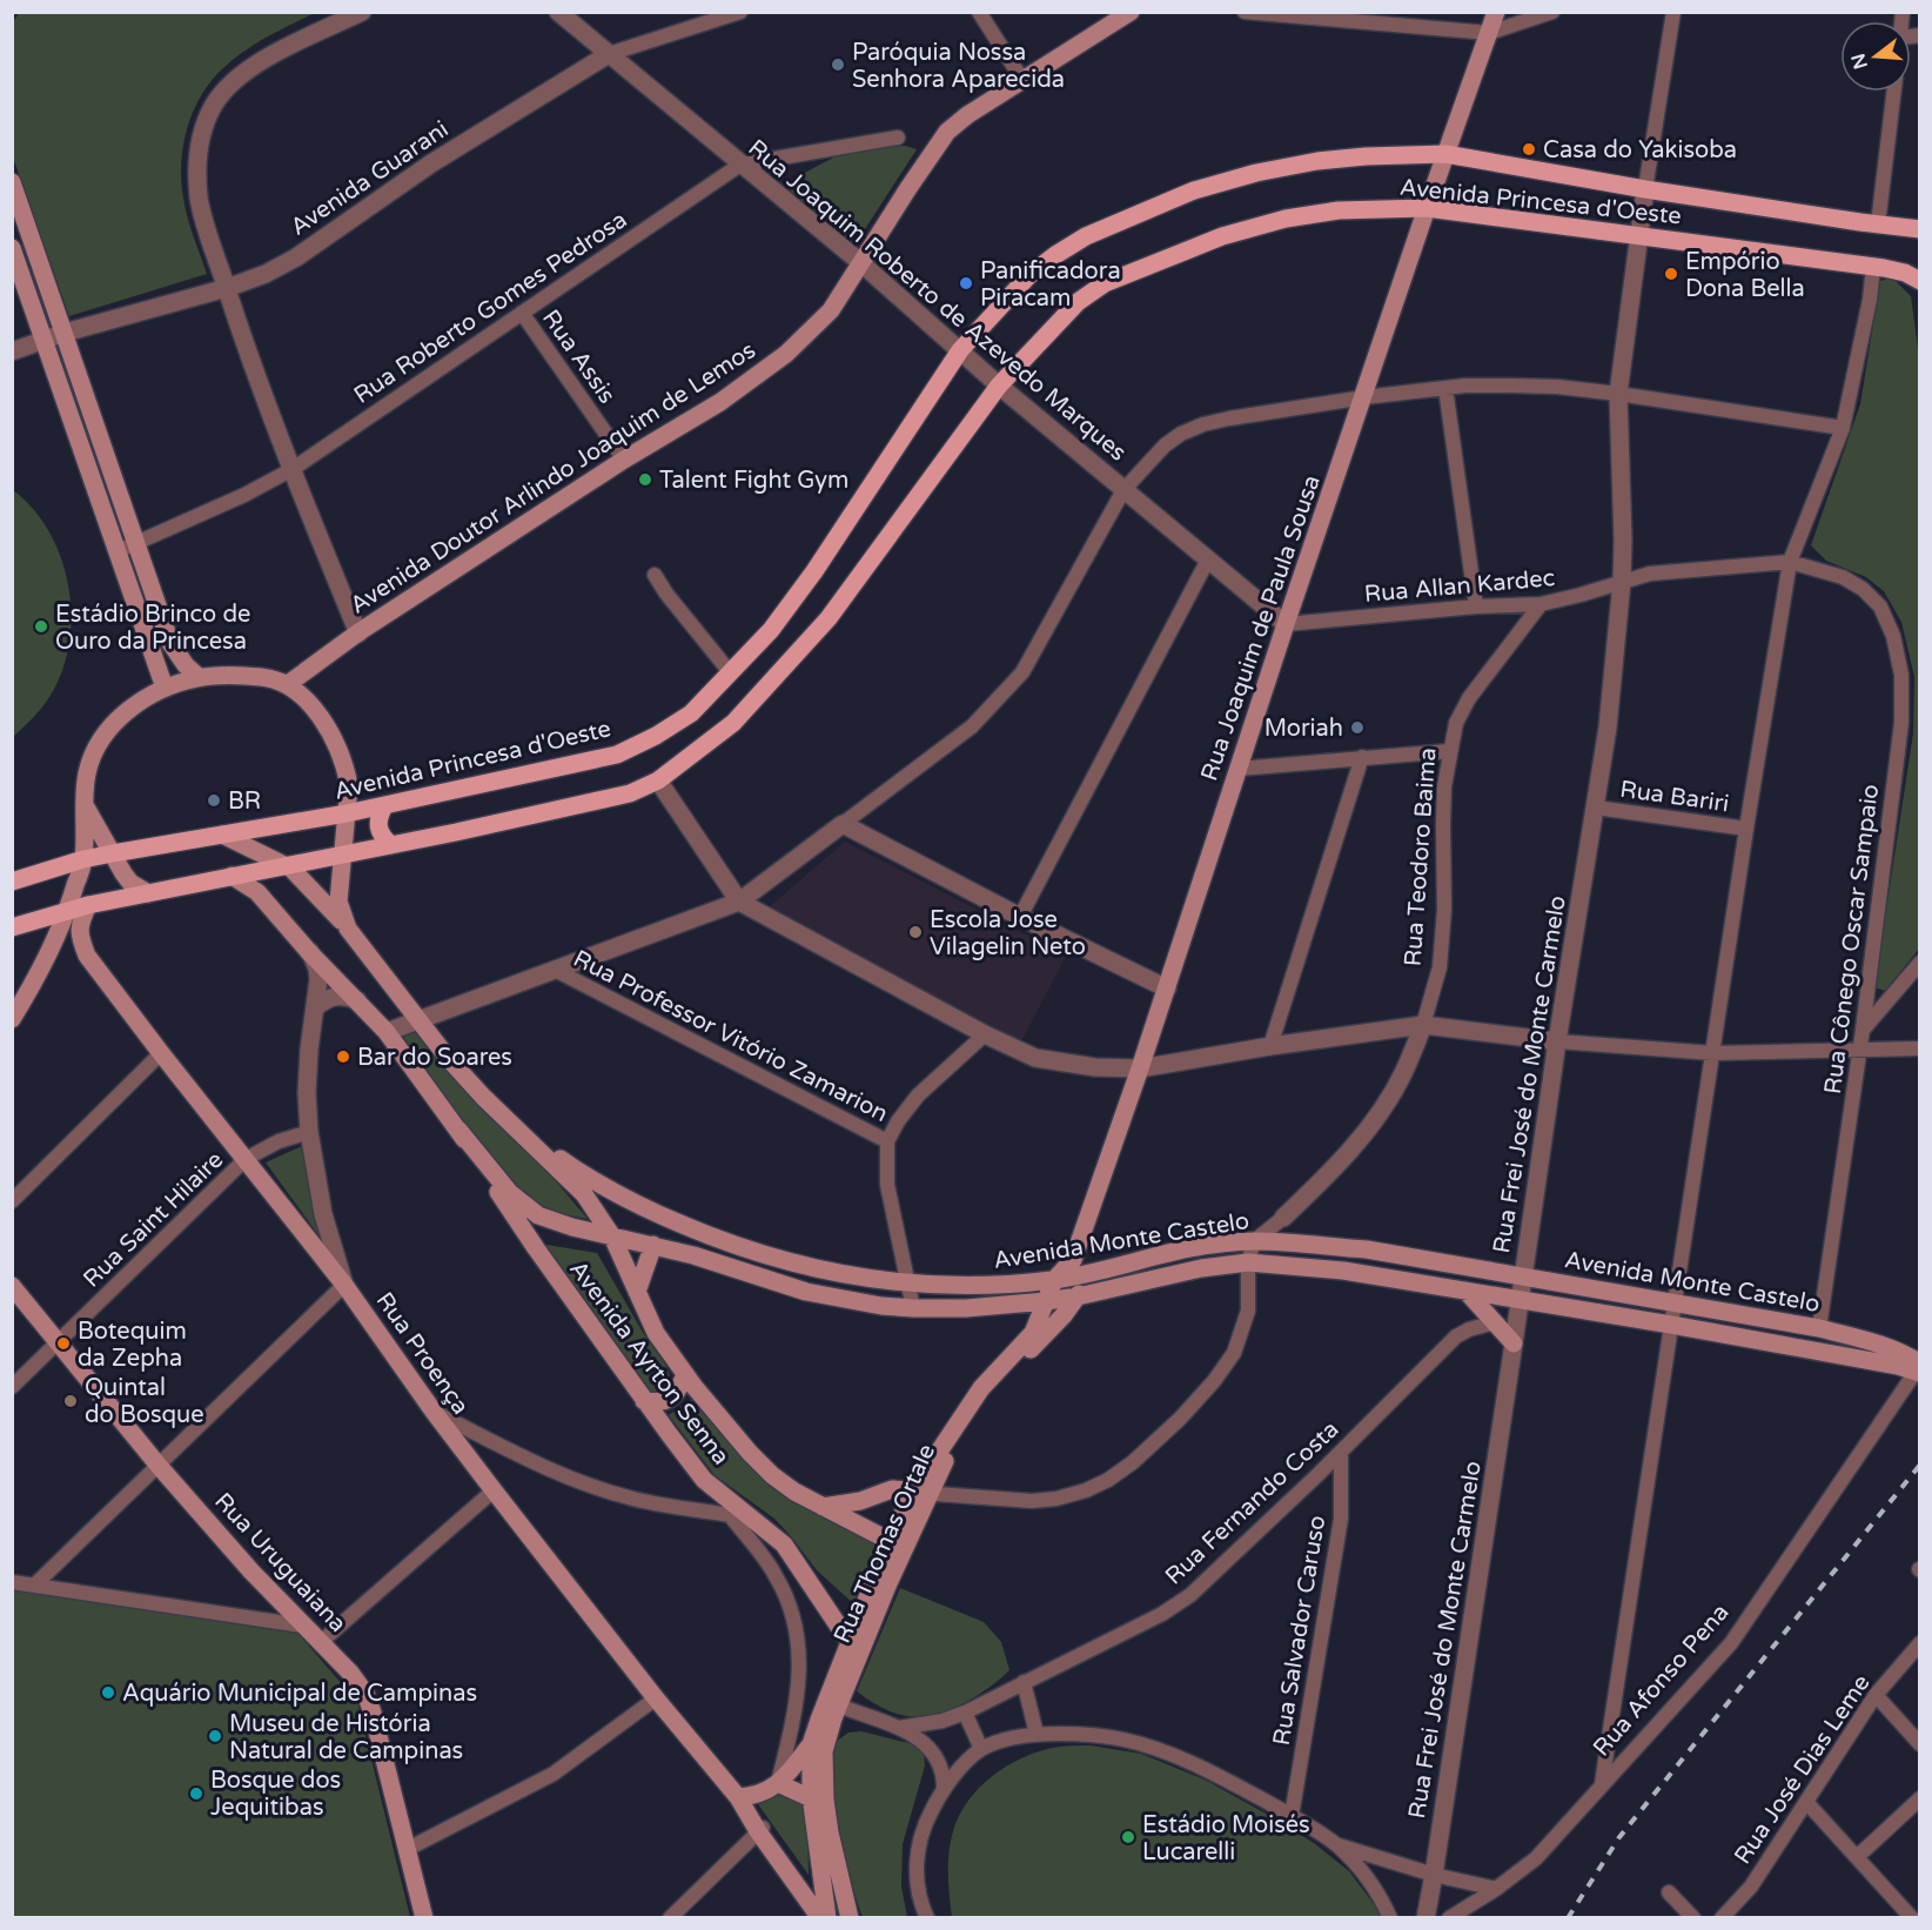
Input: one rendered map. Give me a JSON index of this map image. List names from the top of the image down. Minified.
{"streets":{"main road":["Avenida Princesa d'Oeste","Avenida Doutor Arlindo Joaquim de Lemos","Rua Joaquim de Paula Sousa","Avenida Monte Castelo","Rua Proença","Avenida Ayrton Senna","Rua Thomas Ortale","Rua Uruguaiana"],"street":["Avenida Guarani","Rua Joaquim Roberto de Azevedo Marques","Rua Roberto Gomes Pedrosa","Rua Assis","Rua Allan Kardec","Rua Bariri","Rua Teodoro Baima","Rua Cônego Oscar Sampaio","Rua Professor Vitório Zamarion","Rua Frei José do Monte Carmelo","Rua Saint Hilaire","Rua Fernando Costa","Rua Salvador Caruso","Rua Afonso Pena","Rua José Dias Leme"]},"crossings":[["Avenida Guarani","Rua Joaquim Roberto de Azevedo Marques"],["Avenida Princesa d'Oeste","Rua Joaquim Roberto de Azevedo Marques"],["Avenida Princesa d'Oeste","Rua Joaquim de Paula Sousa"],["Avenida Princesa d'Oeste","Rua Frei José do Monte Carmelo"],["Avenida Princesa d'Oeste","Rua Proença"],["Avenida Princesa d'Oeste","Avenida Ayrton Senna"],["Rua Joaquim Roberto de Azevedo Marques","Rua Roberto Gomes Pedrosa"],["Rua Joaquim Roberto de Azevedo Marques","Avenida Doutor Arlindo Joaquim de Lemos"],["Rua Joaquim Roberto de Azevedo Marques","Rua Allan Kardec"],["Rua Joaquim Roberto de Azevedo Marques","Rua Joaquim de Paula Sousa"],["Rua Roberto Gomes Pedrosa","Rua Assis"],["Rua Assis","Avenida Doutor Arlindo Joaquim de Lemos"],["Avenida Doutor Arlindo Joaquim de Lemos","Avenida Ayrton Senna"],["Rua Allan Kardec","Rua Joaquim de Paula Sousa"],["Rua Allan Kardec","Rua Teodoro Baima"],["Rua Allan Kardec","Rua Cônego Oscar Sampaio"],["Rua Allan Kardec","Rua Frei José do Monte Carmelo"],["Rua Joaquim de Paula Sousa","Avenida Monte Castelo"],["Rua Bariri","Rua Frei José do Monte Carmelo"],["Rua Cônego Oscar Sampaio","Avenida Monte Castelo"],["Rua Frei José do Monte Carmelo","Avenida Monte Castelo"],["Rua Saint Hilaire","Rua Proença"],["Rua Saint Hilaire","Rua Uruguaiana"],["Avenida Monte Castelo","Avenida Ayrton Senna"],["Avenida Monte Castelo","Rua Thomas Ortale"],["Avenida Monte Castelo","Rua Afonso Pena"],["Rua Proença","Rua Thomas Ortale"],["Avenida Ayrton Senna","Rua Thomas Ortale"],["Rua Fernando Costa","Rua Thomas Ortale"],["Rua Fernando Costa","Rua Salvador Caruso"]],"places":["Paróquia Nossa Senhora Aparecida","Casa do Yakisoba","Empório Dona Bella","Panificadora Piracam","Talent Fight Gym","Estádio Brinco de Ouro da Princesa","Moriah","BR","Escola Jose Vilagelin Neto","Bar do Soares","Botequim da Zepha","Quintal do Bosque","Aquário Municipal de Campinas","Museu de História Natural de Campinas","Bosque dos Jequitibas","Estádio Moisés Lucarelli"],"north":"left"}
